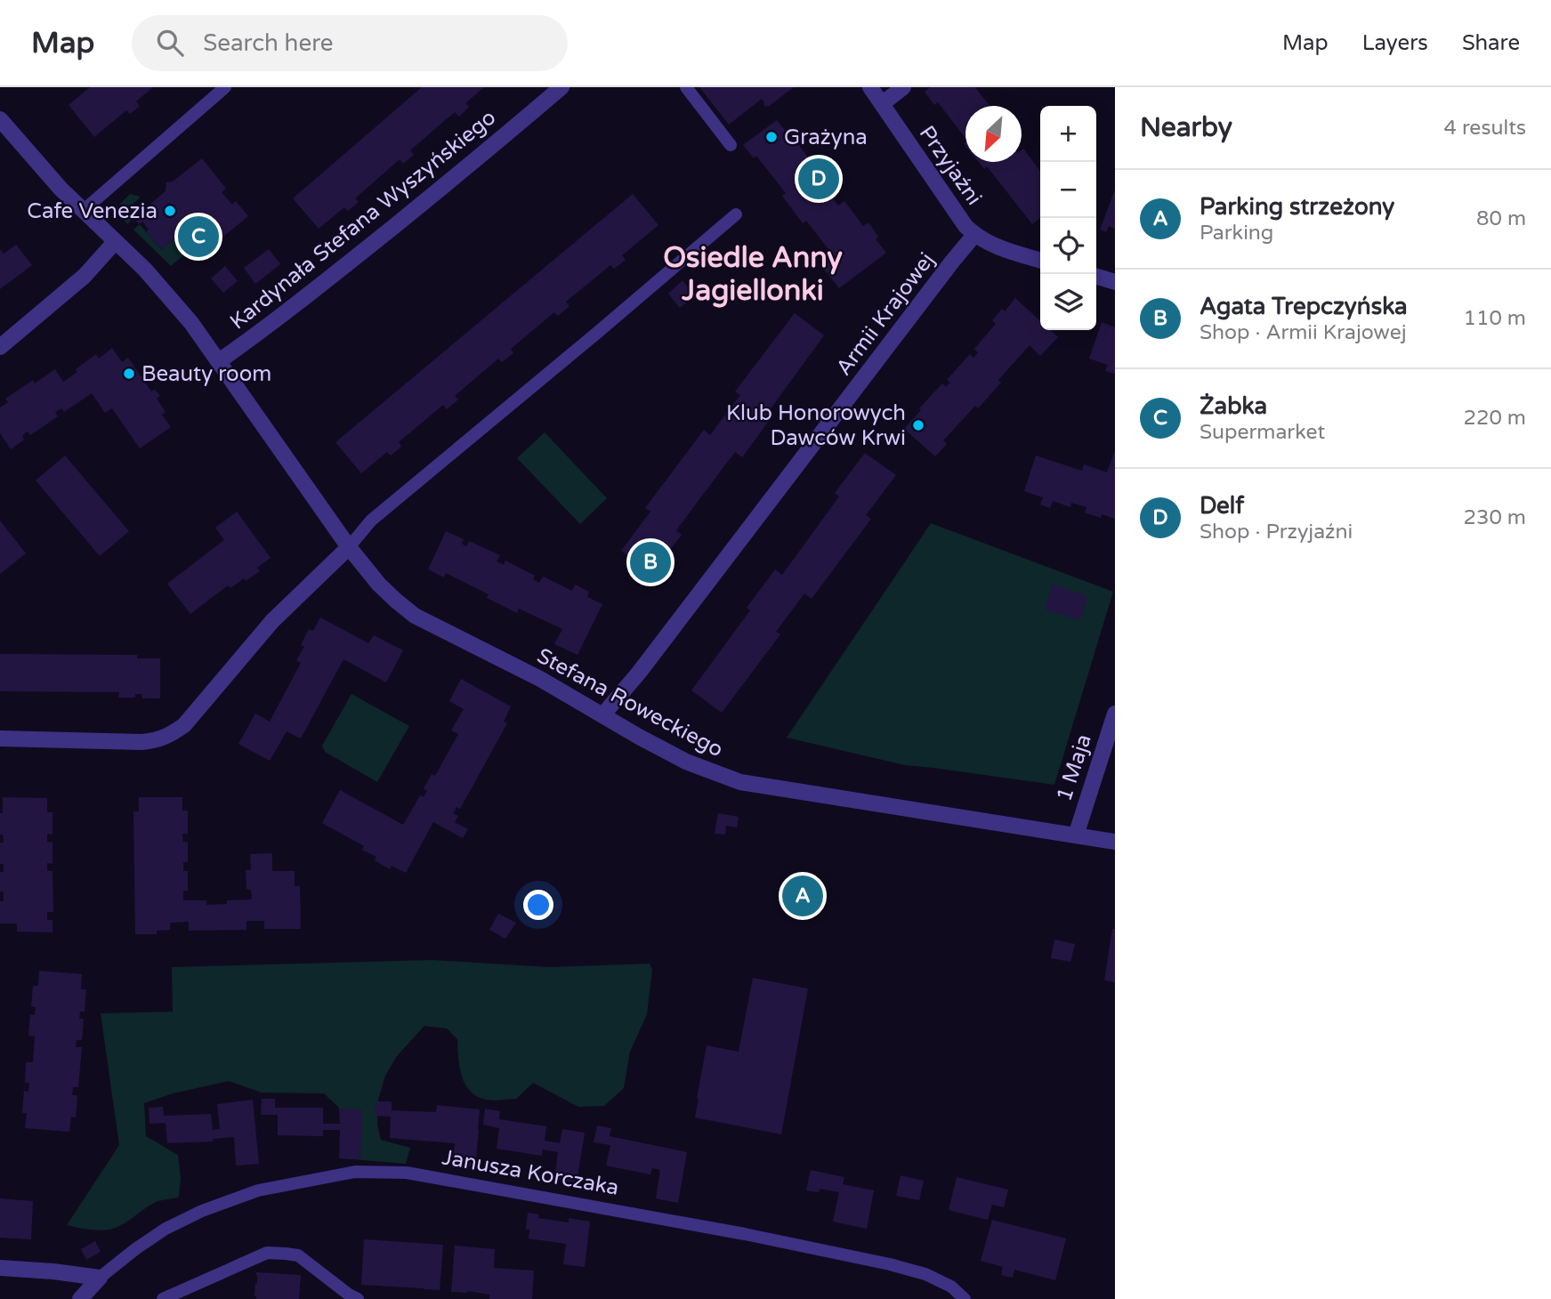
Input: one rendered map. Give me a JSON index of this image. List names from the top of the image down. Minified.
{"streets":{"street":["Przyjaźni","Kardynała Stefana Wyszyńskiego","Armii Krajowej","Stefana Roweckiego","1 Maja","Janusza Korczaka"]},"crossings":[["Przyjaźni","Armii Krajowej"],["Kardynała Stefana Wyszyńskiego","Stefana Roweckiego"],["Armii Krajowej","Stefana Roweckiego"],["Stefana Roweckiego","1 Maja"]],"districts":["Osiedle Anny Jagiellonki"],"places":["Grażyna","Cafe Venezia","Beauty room","Klub Honorowych Dawców Krwi"],"north":"bottom left","page":{"header":"Map","search":"Search here","nav":["Map","Layers","Share"],"heading":["Nearby","4 results"],"map_buttons":["+","−"],"pins":["D","C","B","A"],"list":[{"mark":"A","name":"Parking strzeżony","note":"Parking","value":"80 m"},{"mark":"B","name":"Agata Trepczyńska","note":"Shop · Armii Krajowej","value":"110 m"},{"mark":"C","name":"Żabka","note":"Supermarket","value":"220 m"},{"mark":"D","name":"Delf","note":"Shop · Przyjaźni","value":"230 m"}]}}
